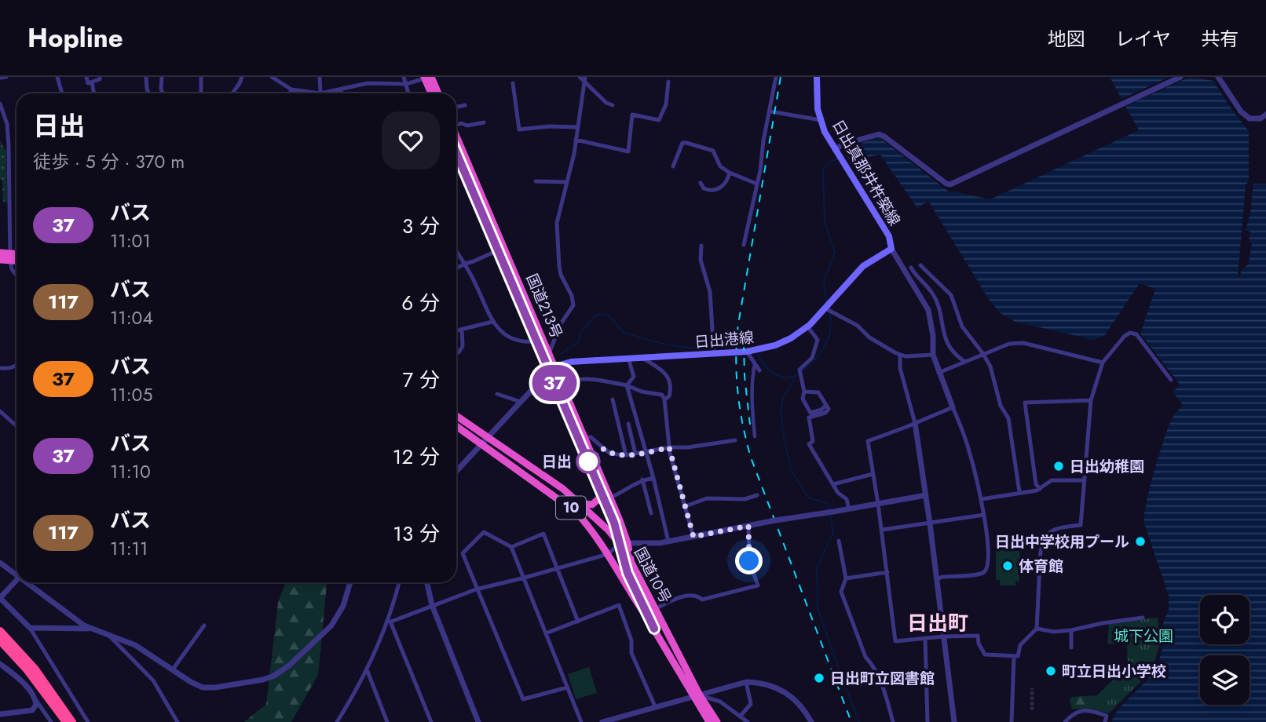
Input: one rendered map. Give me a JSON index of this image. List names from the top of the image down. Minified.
{"streets":{"highway":["国道213号","10","国道10号"],"main road":["日出真那井杵築線","日出港線"]},"crossings":[["日出真那井杵築線","日出港線"],["国道213号","日出港線"],["国道213号","国道10号"]],"districts":["日出町"],"parks":["城下公園"],"places":["日出","日出幼稚園","日出中学校用プール","体育館","町立日出小学校","日出町立図書館"],"lines":["bus line 37"],"page":{"header":"Hopline","nav":["地図","レイヤ","共有"],"on_map":"37","heading":["日出","徒歩 · 5 分 · 370 m"],"list":[{"mark":"37","name":"バス","note":"11:01","value":"3 分"},{"mark":"117","name":"バス","note":"11:04","value":"6 分"},{"mark":"37","name":"バス","note":"11:05","value":"7 分"},{"mark":"37","name":"バス","note":"11:10","value":"12 分"},{"mark":"117","name":"バス","note":"11:11","value":"13 分"}]}}
